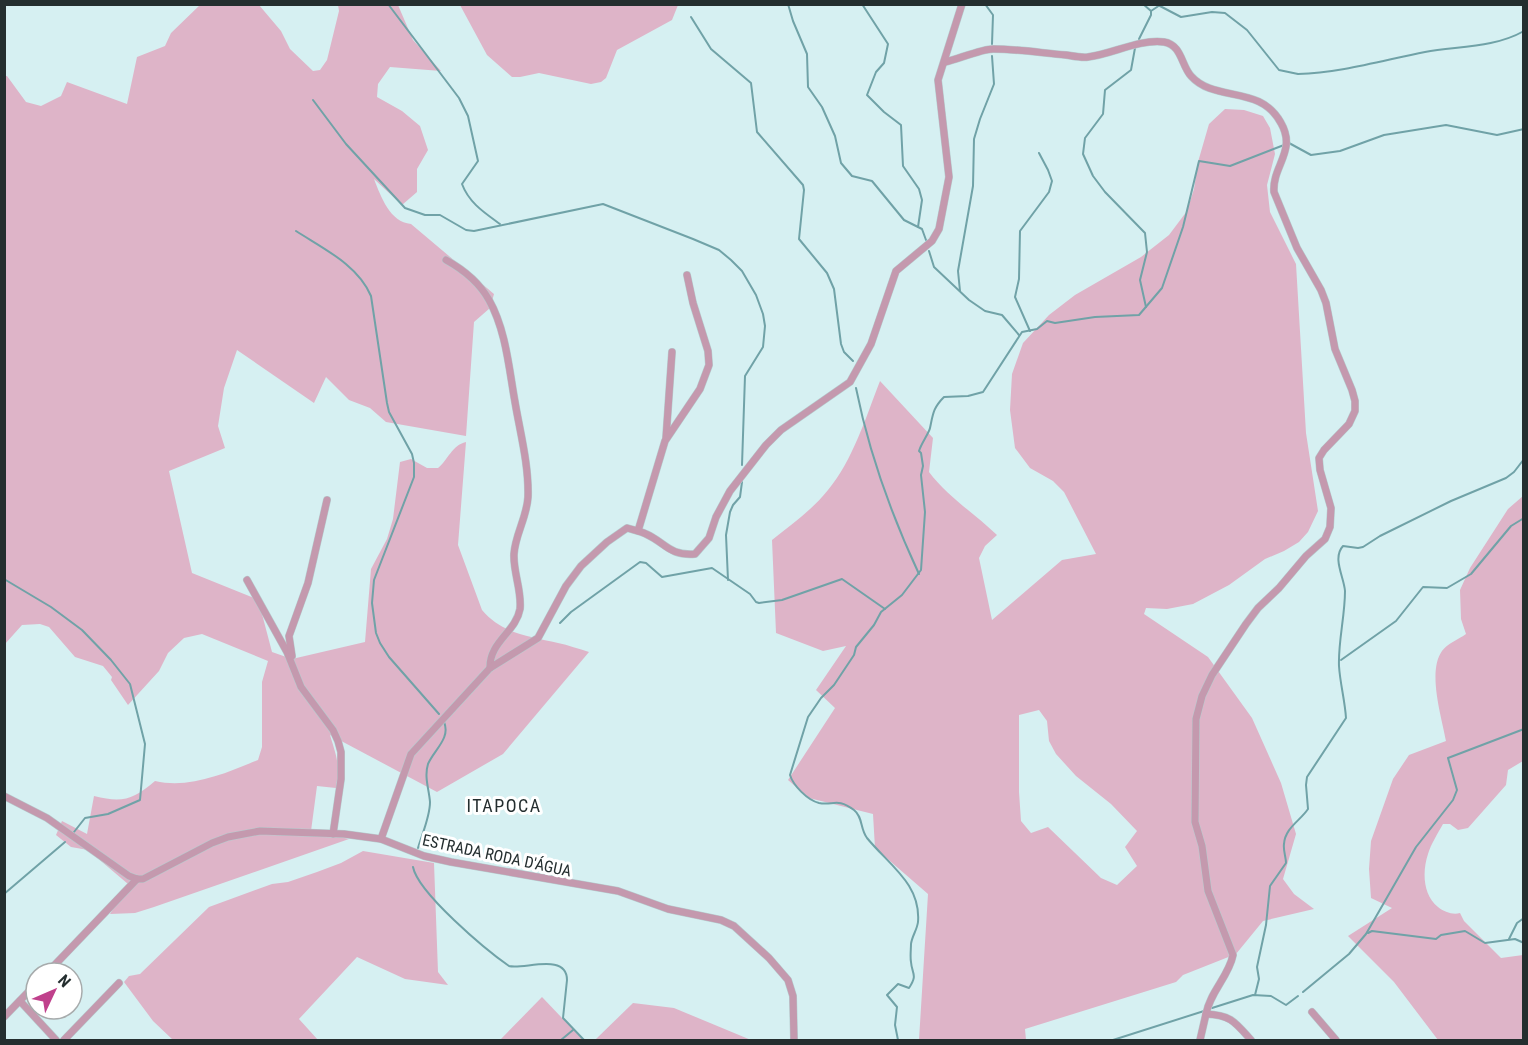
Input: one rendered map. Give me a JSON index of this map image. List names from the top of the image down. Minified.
{"streets":{"street":["ESTRADA RODA D'ÁGUA"]},"districts":["ITAPOCA"],"north":"top right"}
